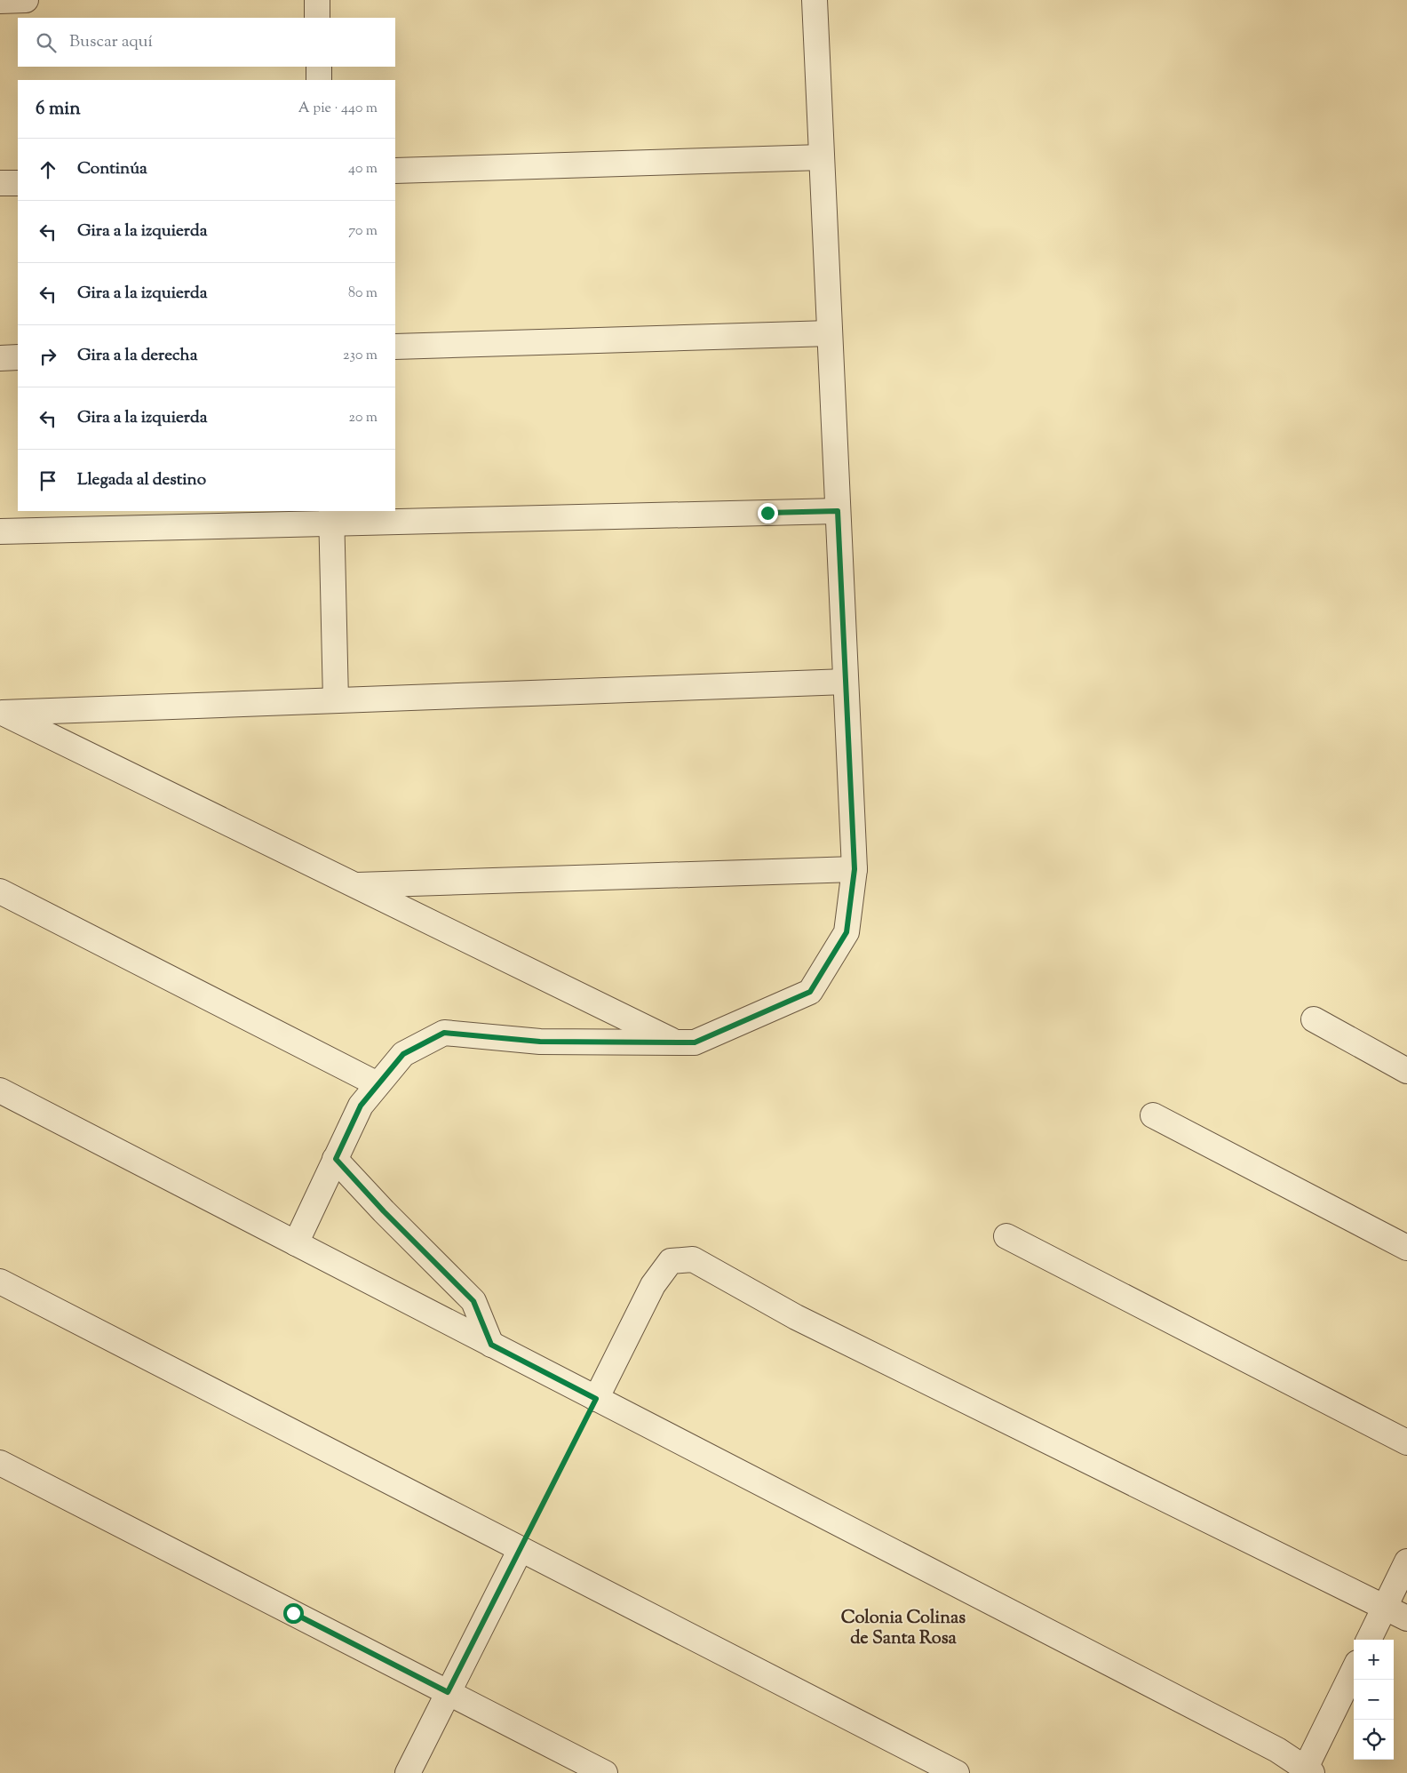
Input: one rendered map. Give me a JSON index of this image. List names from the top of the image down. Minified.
{"districts":["Colonia Colinas de Santa Rosa"],"page":{"search":"Buscar aquí","heading":["6 min","A pie · 440 m"],"list":[["Continúa","40 m"],["Gira a la izquierda","70 m"],["Gira a la izquierda","80 m"],["Gira a la derecha","230 m"],["Gira a la izquierda","20 m"],"Llegada al destino"],"map_buttons":["+","−"]}}
